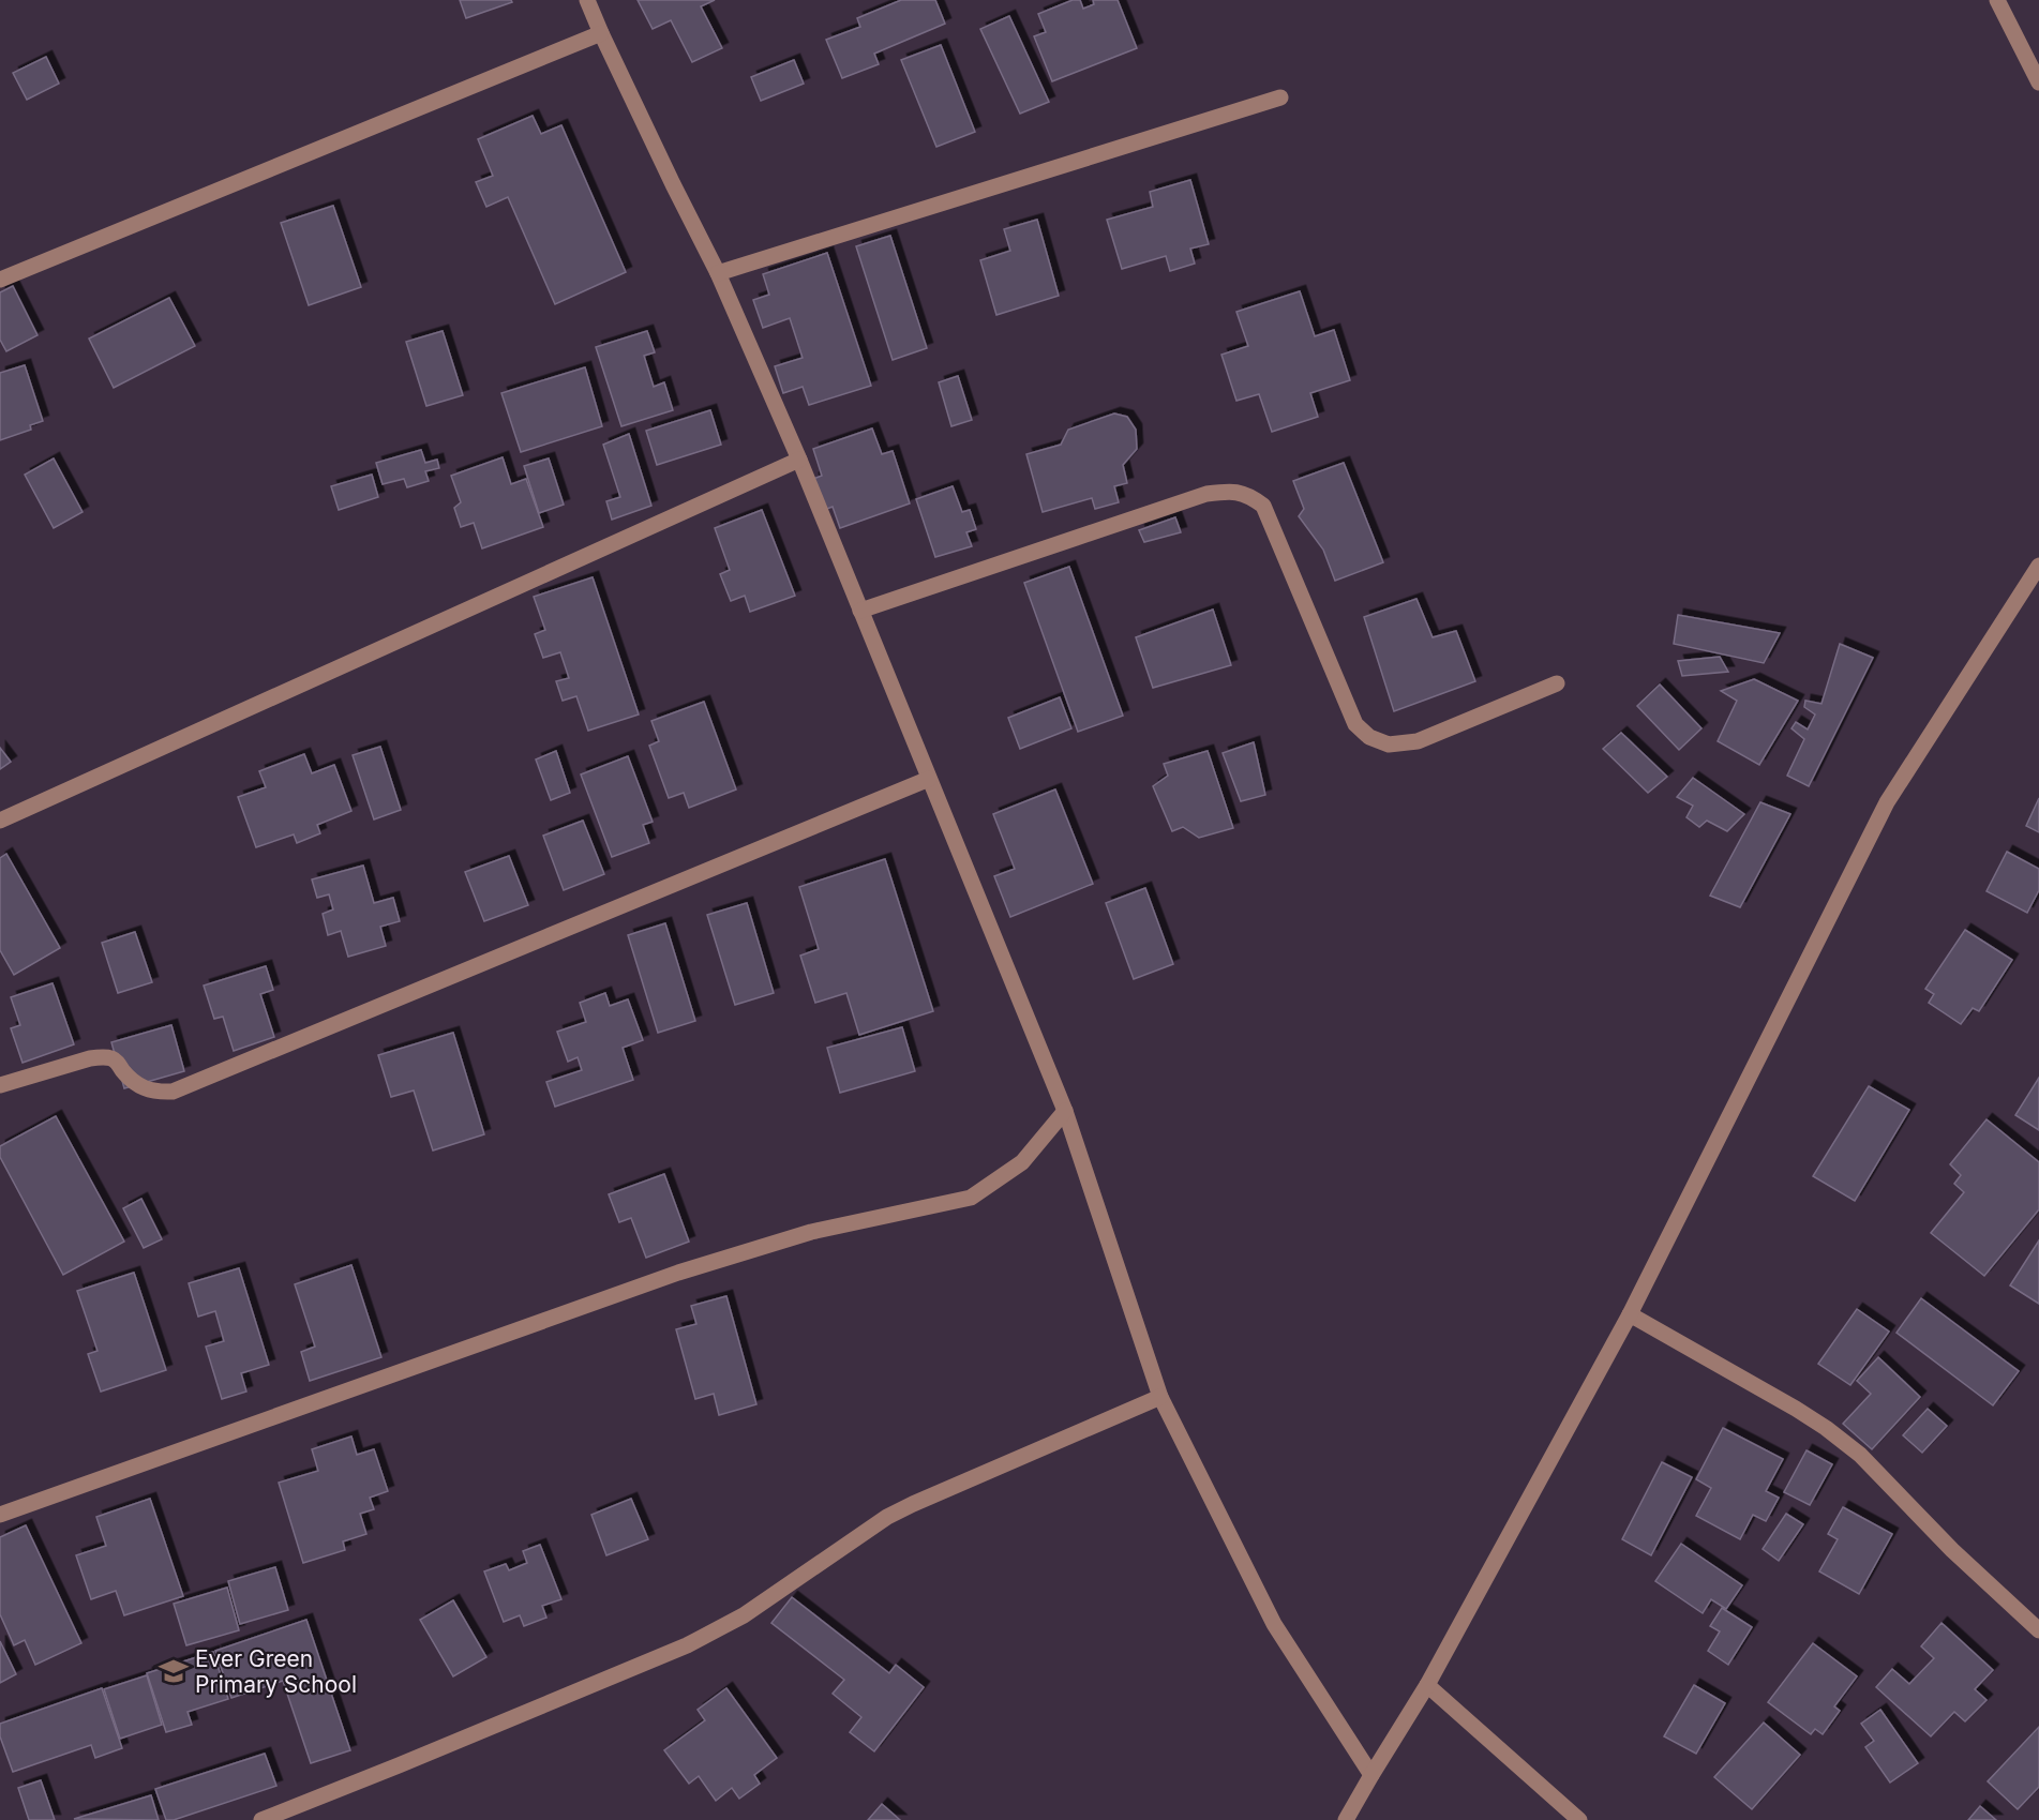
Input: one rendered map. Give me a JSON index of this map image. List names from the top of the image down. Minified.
{"places":{"school or university":["Ever Green Primary School"]}}
